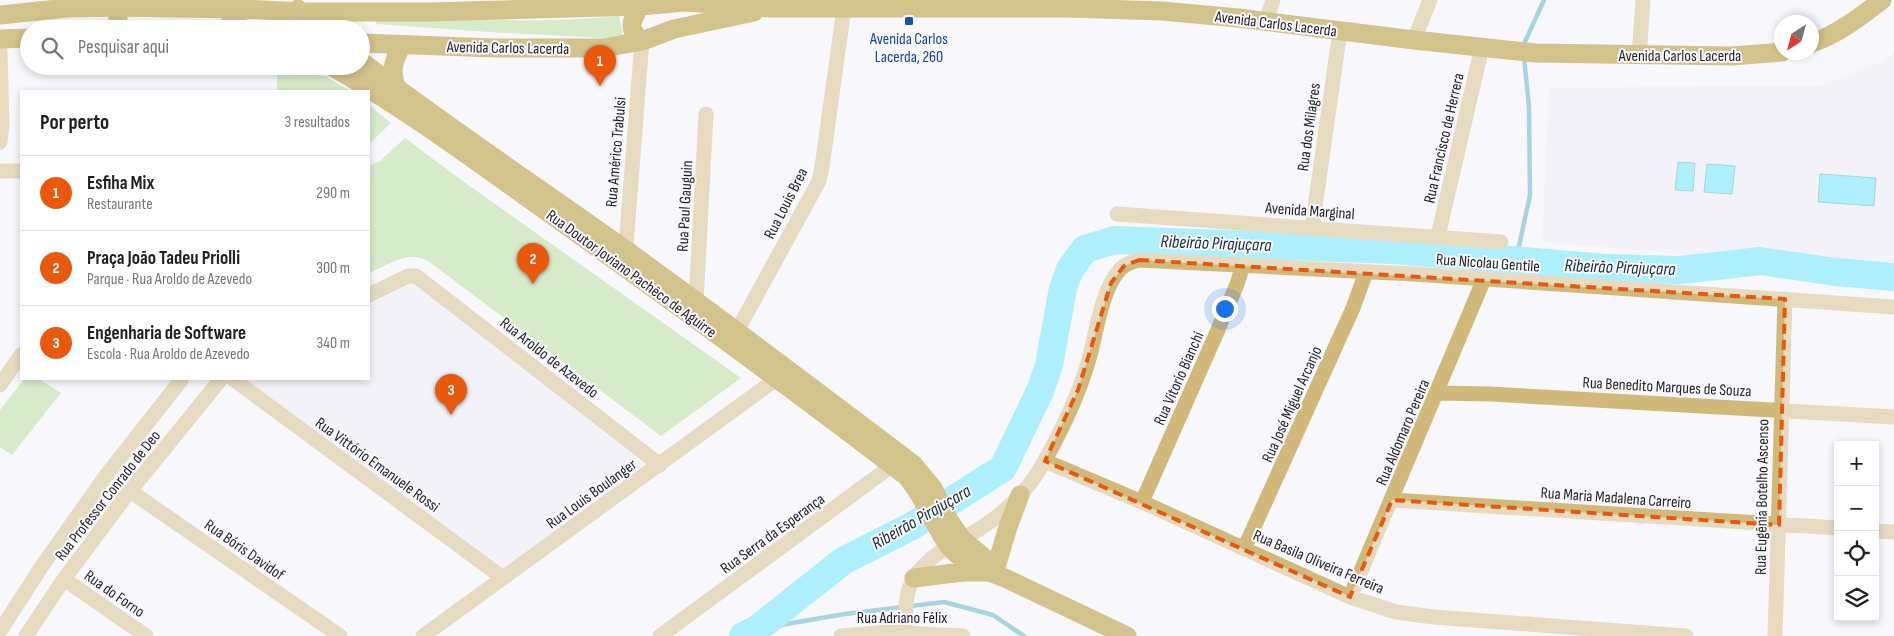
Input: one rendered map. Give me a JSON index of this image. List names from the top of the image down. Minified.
{"streets":{"main road":["Avenida Carlos Lacerda","Rua Doutor Joviano Pachêco de Aguirre"],"street":["Rua dos Milagres","Rua Francisco de Herrera","Rua Américo Trabulsi","Rua Louis Brea","Rua Paul Gauguin","Avenida Marginal","Rua Nicolau Gentile","Rua Aroldo de Azevedo","Rua Vitorio Bianchi","Rua Benedito Marques de Souza","Rua José Miguel Arcanjo","Rua Aldomaro Pereira","Rua Vittório Emanuele Rossi","Rua Louis Boulanger","Rua Professor Conrado de Deo","Rua Maria Madalena Carreiro","Rua Eugênia Botelho Ascenso","Rua Serra da Esperança","Rua Bóris Davidof","Rua Basila Oliveira Ferreira","Rua do Forno","Rua Adriano Félix"]},"crossings":[["Avenida Carlos Lacerda","Rua dos Milagres"],["Avenida Carlos Lacerda","Rua Francisco de Herrera"],["Avenida Carlos Lacerda","Rua Américo Trabulsi"],["Avenida Carlos Lacerda","Rua Louis Brea"],["Rua dos Milagres","Avenida Marginal"],["Rua Francisco de Herrera","Avenida Marginal"],["Rua Américo Trabulsi","Rua Doutor Joviano Pachêco de Aguirre"],["Rua Louis Brea","Rua Doutor Joviano Pachêco de Aguirre"],["Rua Paul Gauguin","Rua Doutor Joviano Pachêco de Aguirre"],["Rua Nicolau Gentile","Rua Vitorio Bianchi"],["Rua Nicolau Gentile","Rua José Miguel Arcanjo"],["Rua Nicolau Gentile","Rua Aldomaro Pereira"],["Rua Nicolau Gentile","Rua Eugênia Botelho Ascenso"],["Rua Nicolau Gentile","Rua Basila Oliveira Ferreira"],["Rua Doutor Joviano Pachêco de Aguirre","Rua Louis Boulanger"],["Rua Doutor Joviano Pachêco de Aguirre","Rua Serra da Esperança"],["Rua Aroldo de Azevedo","Rua Louis Boulanger"],["Rua Vitorio Bianchi","Rua Basila Oliveira Ferreira"],["Rua Benedito Marques de Souza","Rua Aldomaro Pereira"],["Rua Benedito Marques de Souza","Rua Eugênia Botelho Ascenso"],["Rua José Miguel Arcanjo","Rua Basila Oliveira Ferreira"],["Rua Aldomaro Pereira","Rua Maria Madalena Carreiro"],["Rua Aldomaro Pereira","Rua Basila Oliveira Ferreira"],["Rua Vittório Emanuele Rossi","Rua Louis Boulanger"],["Rua Professor Conrado de Deo","Rua Bóris Davidof"],["Rua Professor Conrado de Deo","Rua do Forno"],["Rua Maria Madalena Carreiro","Rua Eugênia Botelho Ascenso"]],"water":["Ribeirão Pirajuçara"],"places":{"transit":["Avenida Carlos Lacerda, 260"]},"north":"bottom left","page":{"search":"Pesquisar aqui","pins":["1","2","3"],"heading":["Por perto","3 resultados"],"list":[{"mark":"1","name":"Esfiha Mix","note":"Restaurante","value":"290 m"},{"mark":"2","name":"Praça João Tadeu Priolli","note":"Parque · Rua Aroldo de Azevedo","value":"300 m"},{"mark":"3","name":"Engenharia de Software","note":"Escola · Rua Aroldo de Azevedo","value":"340 m"}],"map_buttons":["+","−"]}}
